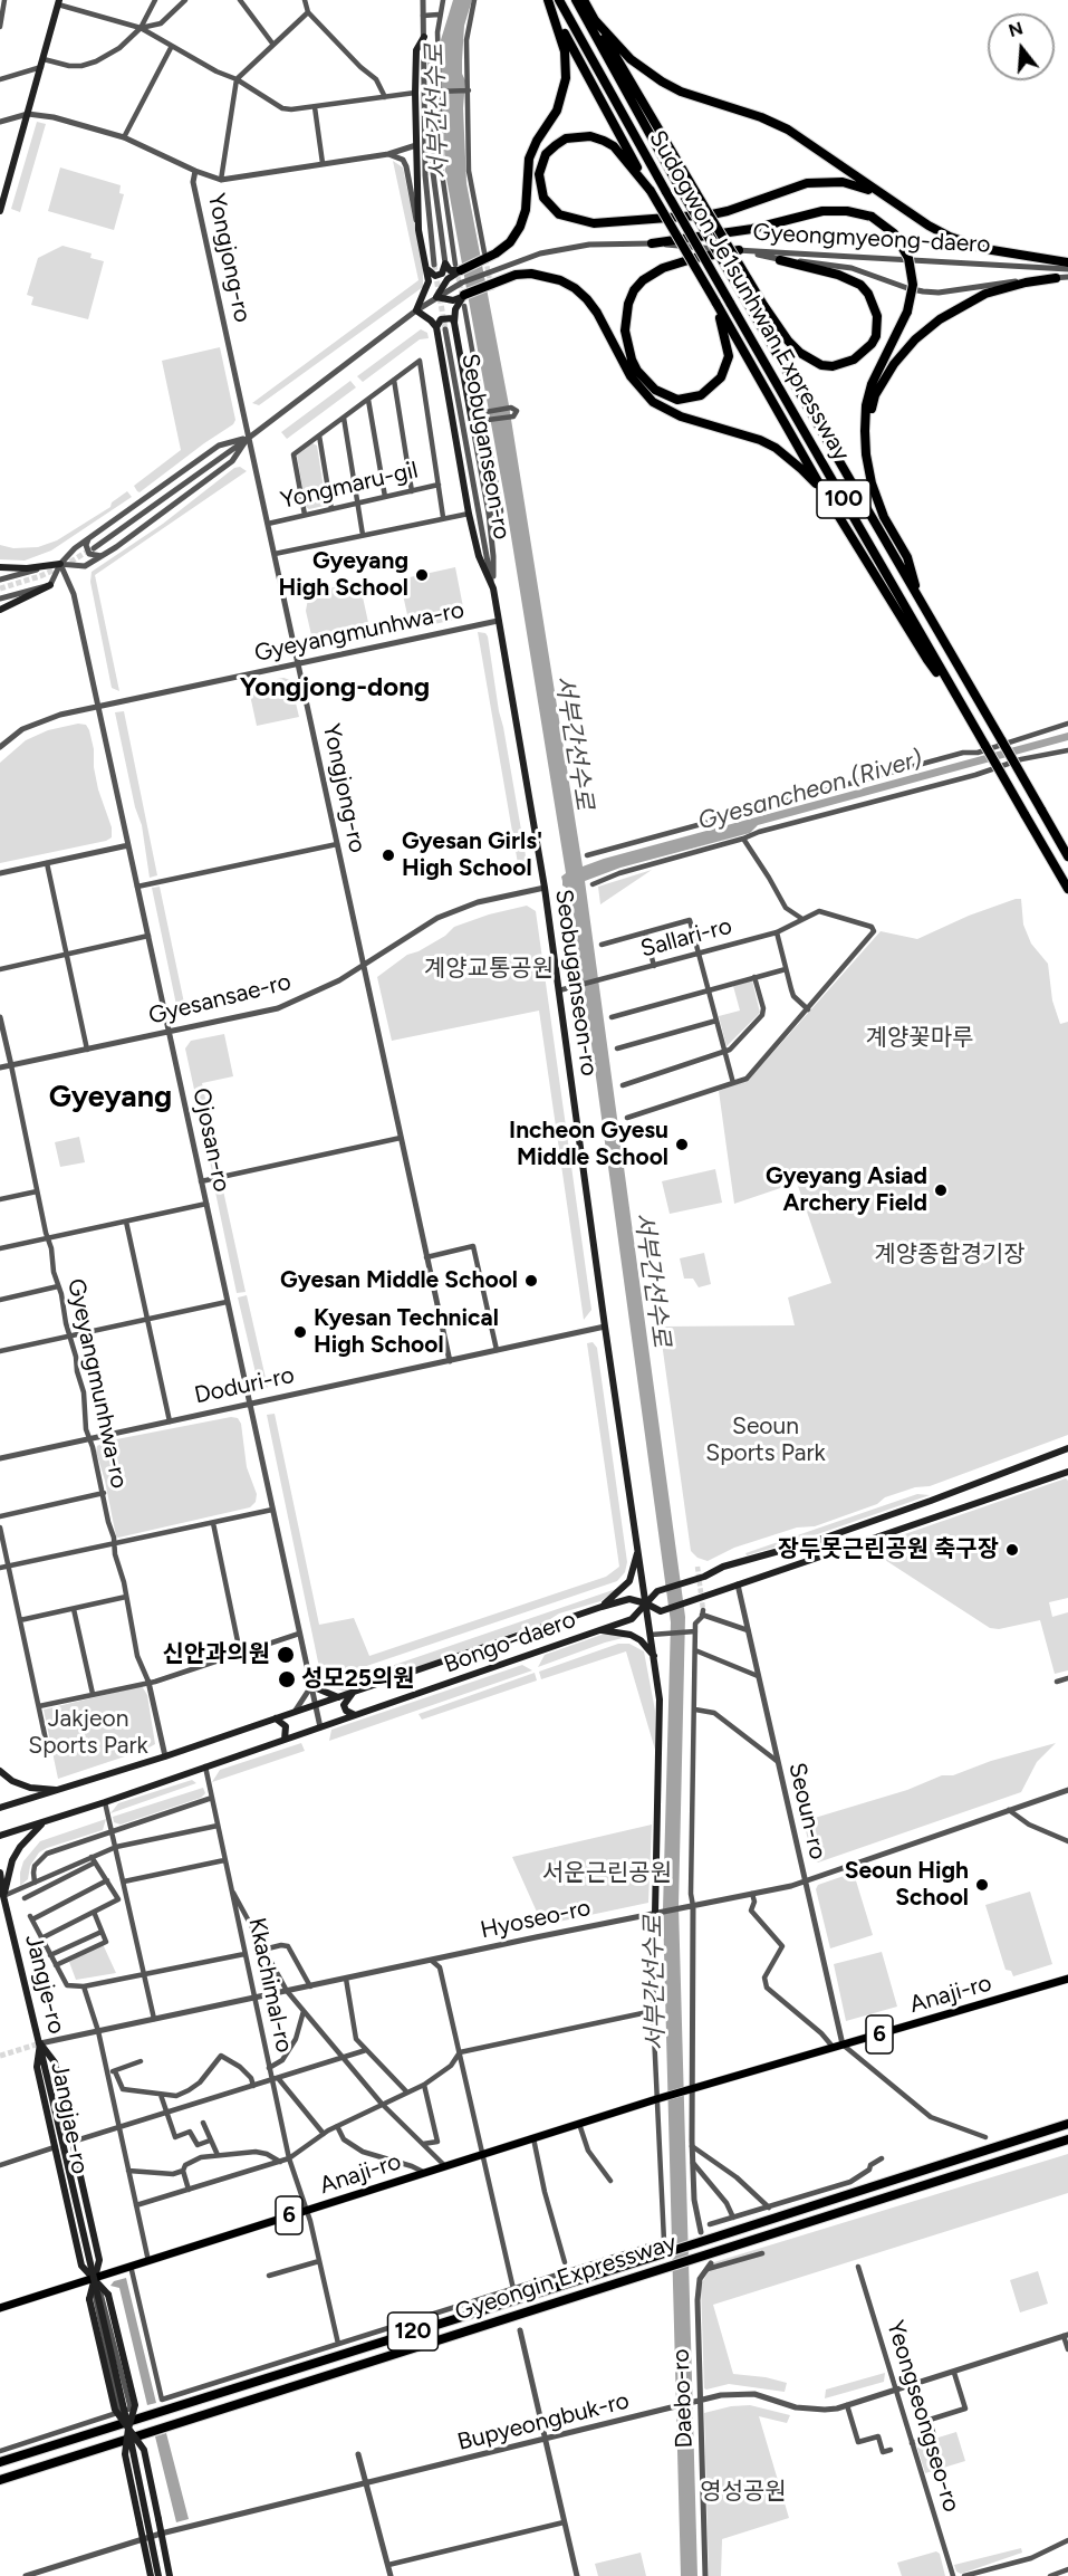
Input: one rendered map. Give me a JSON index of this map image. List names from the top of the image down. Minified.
{"streets":{"highway":["Sudogwon Je1sunhwan Expressway","100","Gyeongin Expressway","120"],"main road":["Seobuganseon-ro","Bongo-daero","Jangje-ro","Anaji-ro","6","Jangjae-ro"],"street":["Gyeongmyeong-daero","Yongjong-ro","Yongmaru-gil","Gyeyangmunhwa-ro","Sallari-ro","Gyesansae-ro","Ojosan-ro","Doduri-ro","Seoun-ro","Hyoseo-ro","Kkachimal-ro","Daebo-ro","Yeongseongseo-ro","Bupyeongbuk-ro"]},"crossings":[["Gyeongmyeong-daero","Yongjong-ro"],["Gyeongmyeong-daero","Ojosan-ro"],["Yongjong-ro","Yongmaru-gil"],["Yongjong-ro","Gyeyangmunhwa-ro"],["Yongjong-ro","Gyesansae-ro"],["Yongjong-ro","Doduri-ro"],["Seobuganseon-ro","Gyeyangmunhwa-ro"],["Seobuganseon-ro","Sallari-ro"],["Seobuganseon-ro","Gyesansae-ro"],["Seobuganseon-ro","Doduri-ro"],["Seobuganseon-ro","Bongo-daero"],["Seobuganseon-ro","Hyoseo-ro"],["Gyeyangmunhwa-ro","Gyesansae-ro"],["Gyeyangmunhwa-ro","Ojosan-ro"],["Gyeyangmunhwa-ro","Doduri-ro"],["Gyeyangmunhwa-ro","Bongo-daero"],["Gyesansae-ro","Ojosan-ro"],["Ojosan-ro","Doduri-ro"],["Ojosan-ro","Bongo-daero"],["Bongo-daero","Seoun-ro"],["Bongo-daero","Kkachimal-ro"],["Seoun-ro","Hyoseo-ro"],["Seoun-ro","Anaji-ro"],["Hyoseo-ro","Jangje-ro"],["Hyoseo-ro","Kkachimal-ro"],["Hyoseo-ro","Jangjae-ro"],["Jangje-ro","Jangjae-ro"],["Kkachimal-ro","Anaji-ro"],["Anaji-ro","6"],["Anaji-ro","Jangjae-ro"],["Jangjae-ro","Bupyeongbuk-ro"],["Daebo-ro","Bupyeongbuk-ro"],["Yeongseongseo-ro","Bupyeongbuk-ro"]],"districts":["Yongjong-dong","Gyeyang"],"water":["서부간선수로","Gyesancheon (River)"],"parks":["계양교통공원","계양꽃마루","계양종합경기장","Seoun Sports Park","Jakjeon Sports Park","서운근린공원","영성공원"],"places":["Gyeyang High School","Gyesan Girls' High School","Incheon Gyesu Middle School","Gyeyang Asiad Archery Field","Gyesan Middle School","Kyesan Technical High School","장두못근린공원 축구장","신안과의원","성모25의원","Seoun High School"],"north":"top"}
